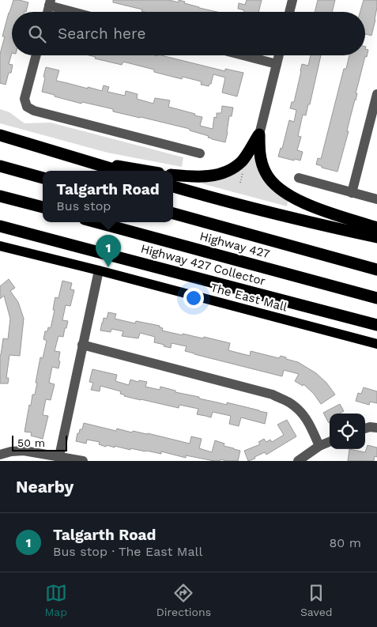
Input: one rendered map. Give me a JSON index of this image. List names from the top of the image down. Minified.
{"streets":{"highway":["Highway 427","Highway 427 Collector"],"main road":["The East Mall"]},"scale_bar":"50 m","page":{"search":"Search here","popup":["Talgarth Road","Bus stop"],"pins":"1","scale":"50 m","heading":"Nearby","list":[{"mark":"1","name":"Talgarth Road","note":"Bus stop · The East Mall","value":"80 m"}],"nav":["Map","Directions","Saved"]}}
